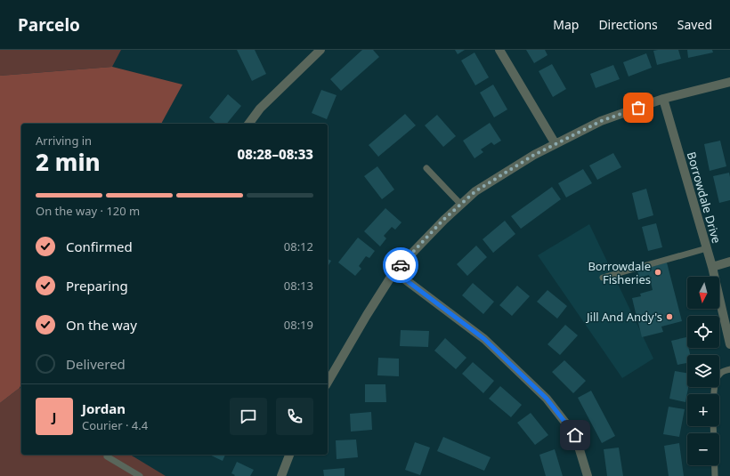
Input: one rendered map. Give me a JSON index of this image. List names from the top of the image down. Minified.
{"streets":{"street":["Borrowdale Drive"]},"places":["Borrowdale Fisheries","Jill And Andy's"],"north":"bottom","page":{"header":"Parcelo","nav":["Map","Directions","Saved"],"heading":["2 min","Arriving in","08:28–08:33"],"panel":["Jordan","Courier · 4.4"],"bar":"On the way · 120 m","list":[["Confirmed","08:12"],["Preparing","08:13"],["On the way","08:19"],"Delivered"],"map_buttons":["+","−"],"round":"J"}}
